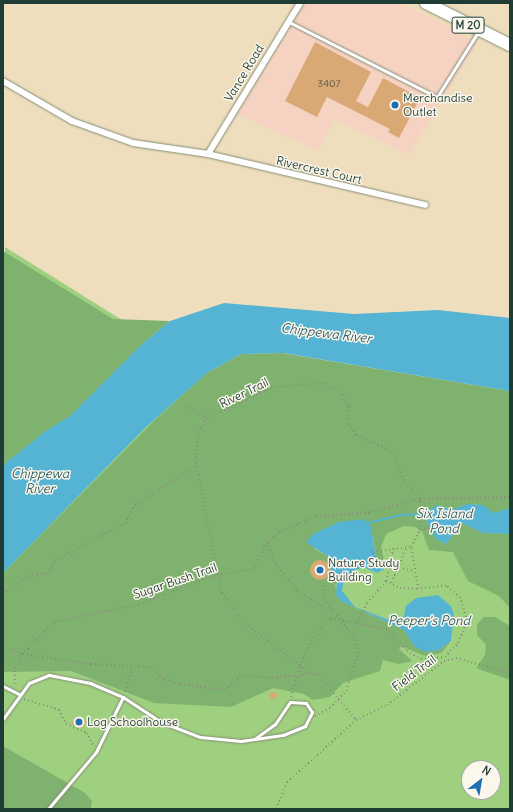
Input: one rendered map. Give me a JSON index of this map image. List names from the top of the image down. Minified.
{"streets":{"highway":["M 20"],"street":["Vance Road","Rivercrest Court"],"path":["River Trail","Sugar Bush Trail","Field Trail"]},"crossings":[["Vance Road","Rivercrest Court"],["River Trail","Sugar Bush Trail"]],"water":["Chippewa River","Six Island Pond","Peeper's Pond"],"places":["Merchandise Outlet","Nature Study Building","Log Schoolhouse"],"house_numbers":["3407"],"north":"top right"}
